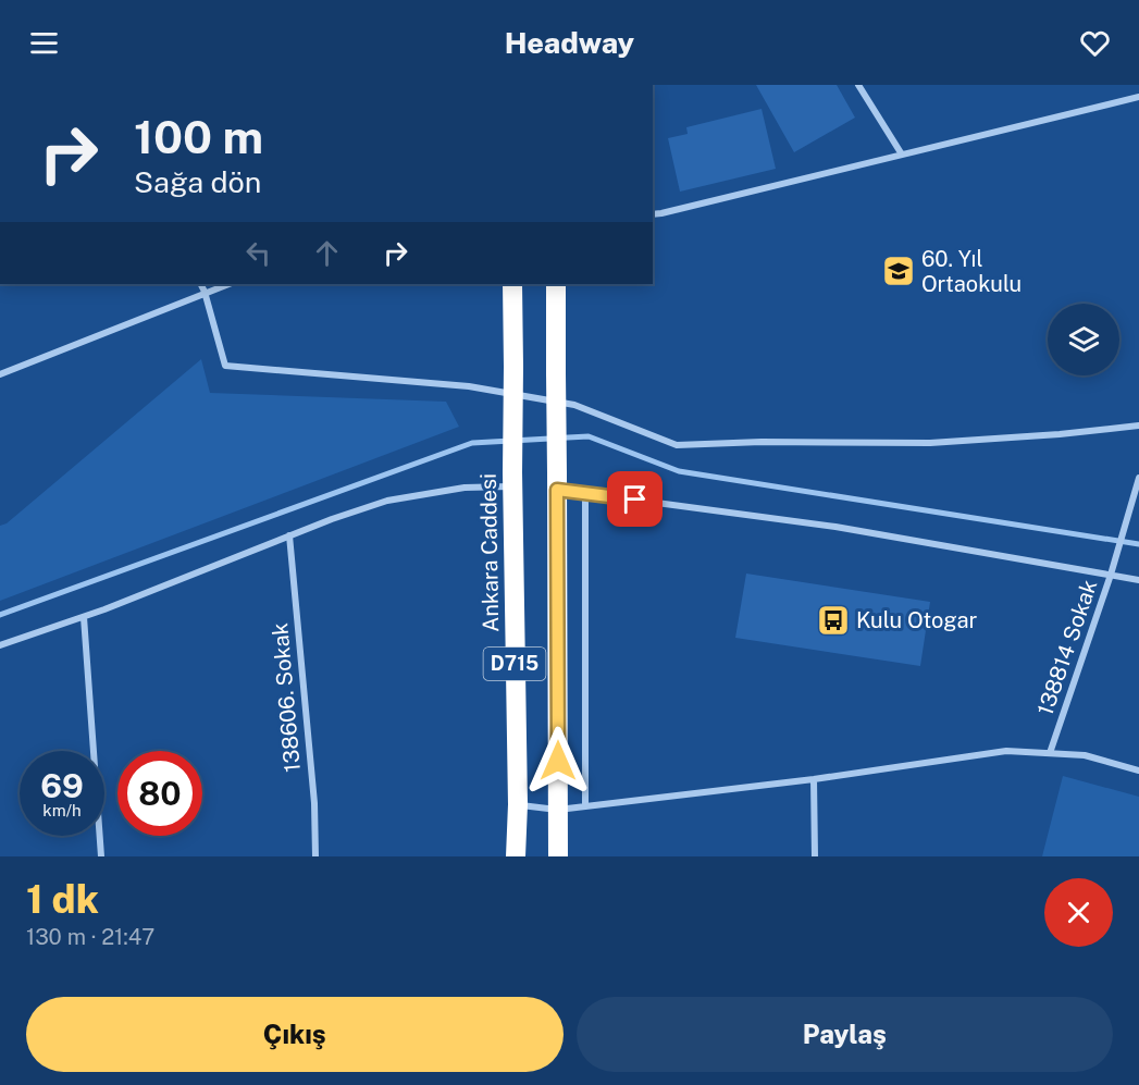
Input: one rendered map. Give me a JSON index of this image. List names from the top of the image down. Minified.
{"streets":{"highway":["Ankara Caddesi","D715"],"street":["138814 Sokak","138606. Sokak"]},"places":{"school or university":["60. Yıl Ortaokulu"],"bus stop":["Kulu Otogar"]},"page":{"header":"Headway","turn":["100 m","Sağa dön"],"speed":"69 km/h","limit":"80","heading":["1 dk","130 m · 21:47"],"buttons":["Çıkış","Paylaş"]}}
